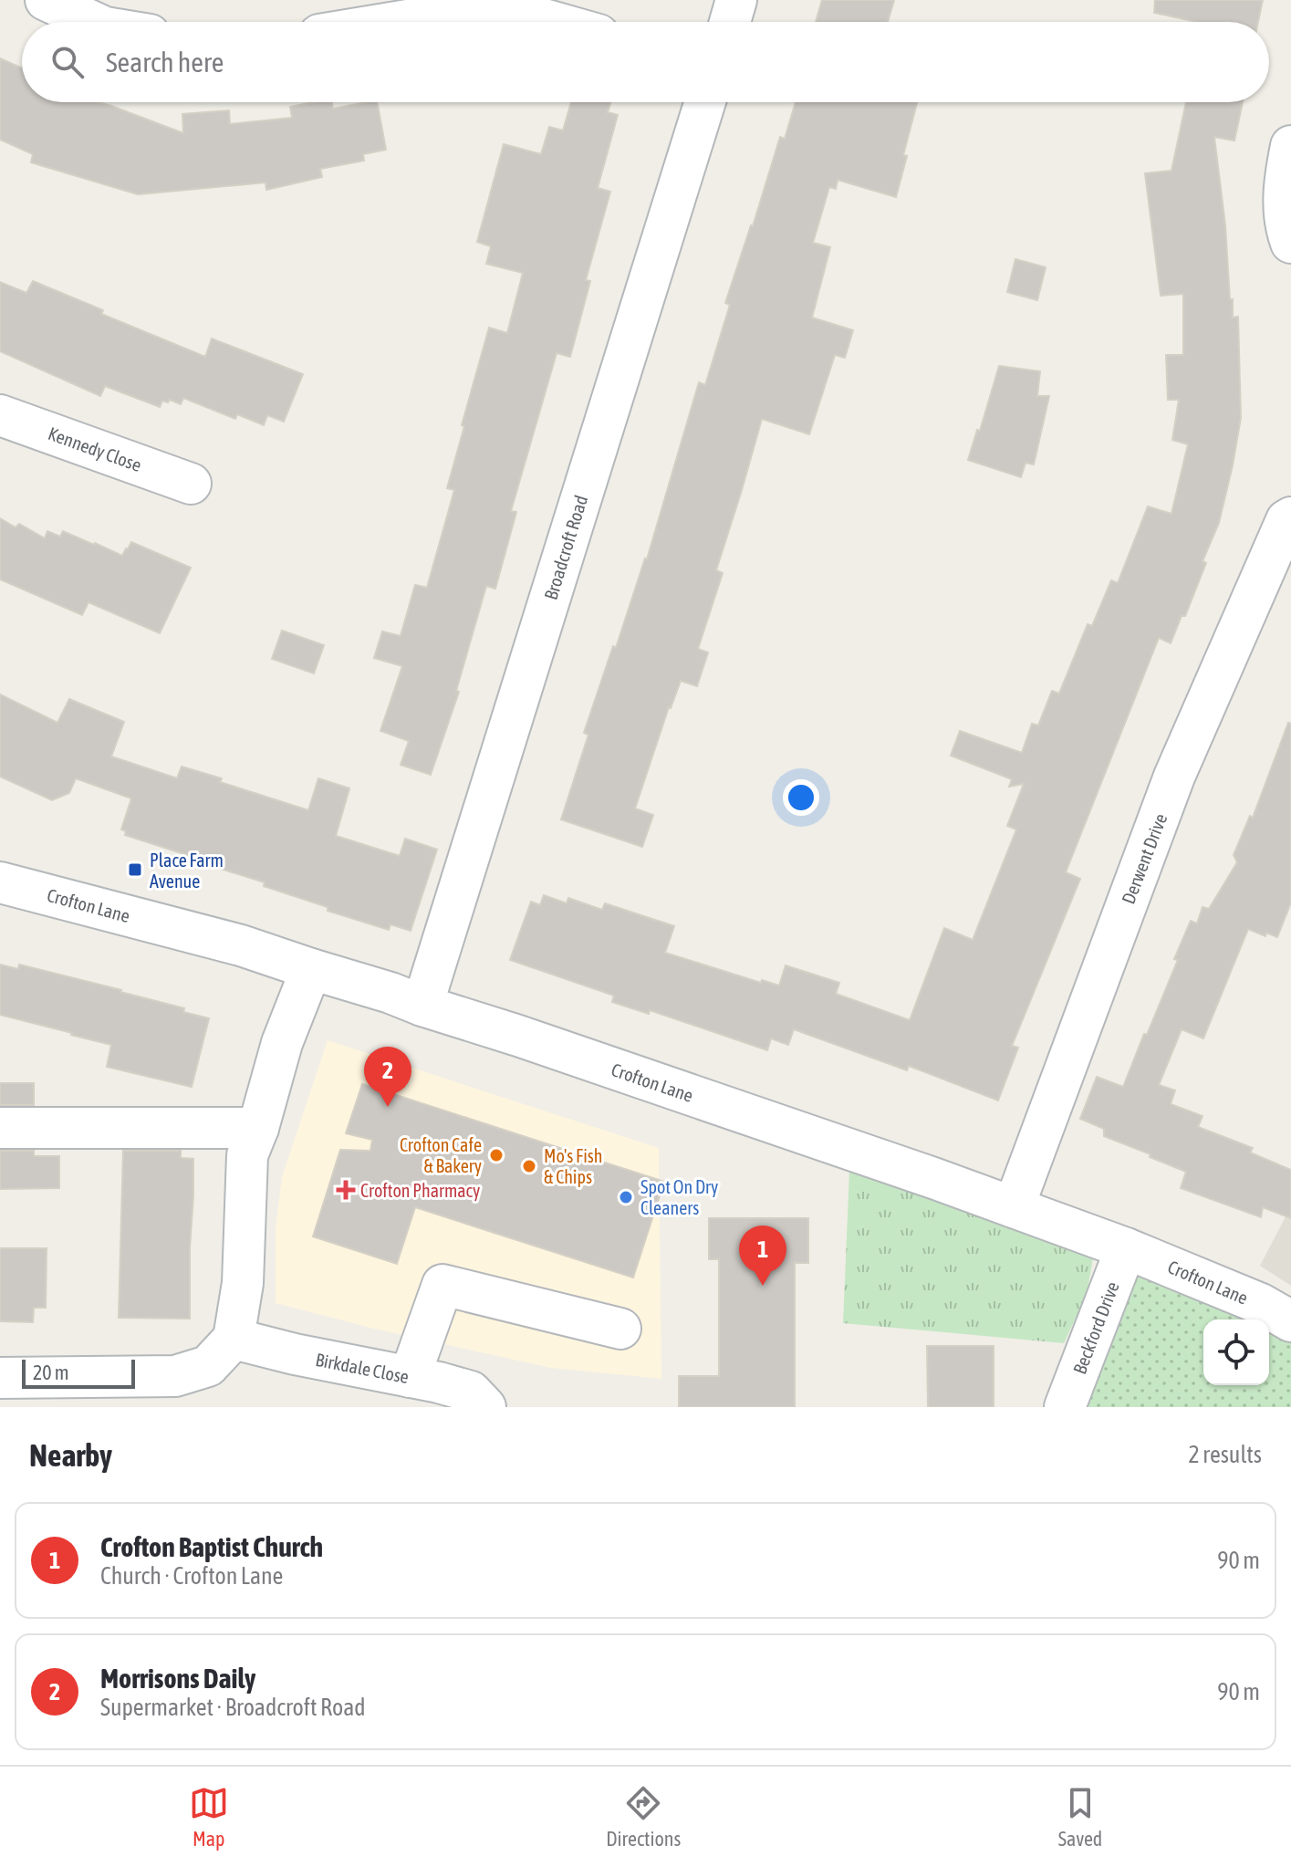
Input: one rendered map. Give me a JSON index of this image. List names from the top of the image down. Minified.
{"streets":{"street":["Kennedy Close","Broadcroft Road","Derwent Drive","Crofton Lane","Beckford Drive","Birkdale Close"]},"crossings":[["Broadcroft Road","Crofton Lane"],["Derwent Drive","Crofton Lane"],["Crofton Lane","Beckford Drive"]],"places":{"transit":["Place Farm Avenue"],"other":["Crofton Cafe & Bakery","Mo's Fish & Chips","Spot On Dry Cleaners"],"health":["Crofton Pharmacy"]},"scale_bar":"20 m","page":{"search":"Search here","pins":["2","1"],"scale":"20 m","heading":["Nearby","2 results"],"list":[{"mark":"1","name":"Crofton Baptist Church","note":"Church · Crofton Lane","value":"90 m"},{"mark":"2","name":"Morrisons Daily","note":"Supermarket · Broadcroft Road","value":"90 m"}],"nav":["Map","Directions","Saved"]}}
